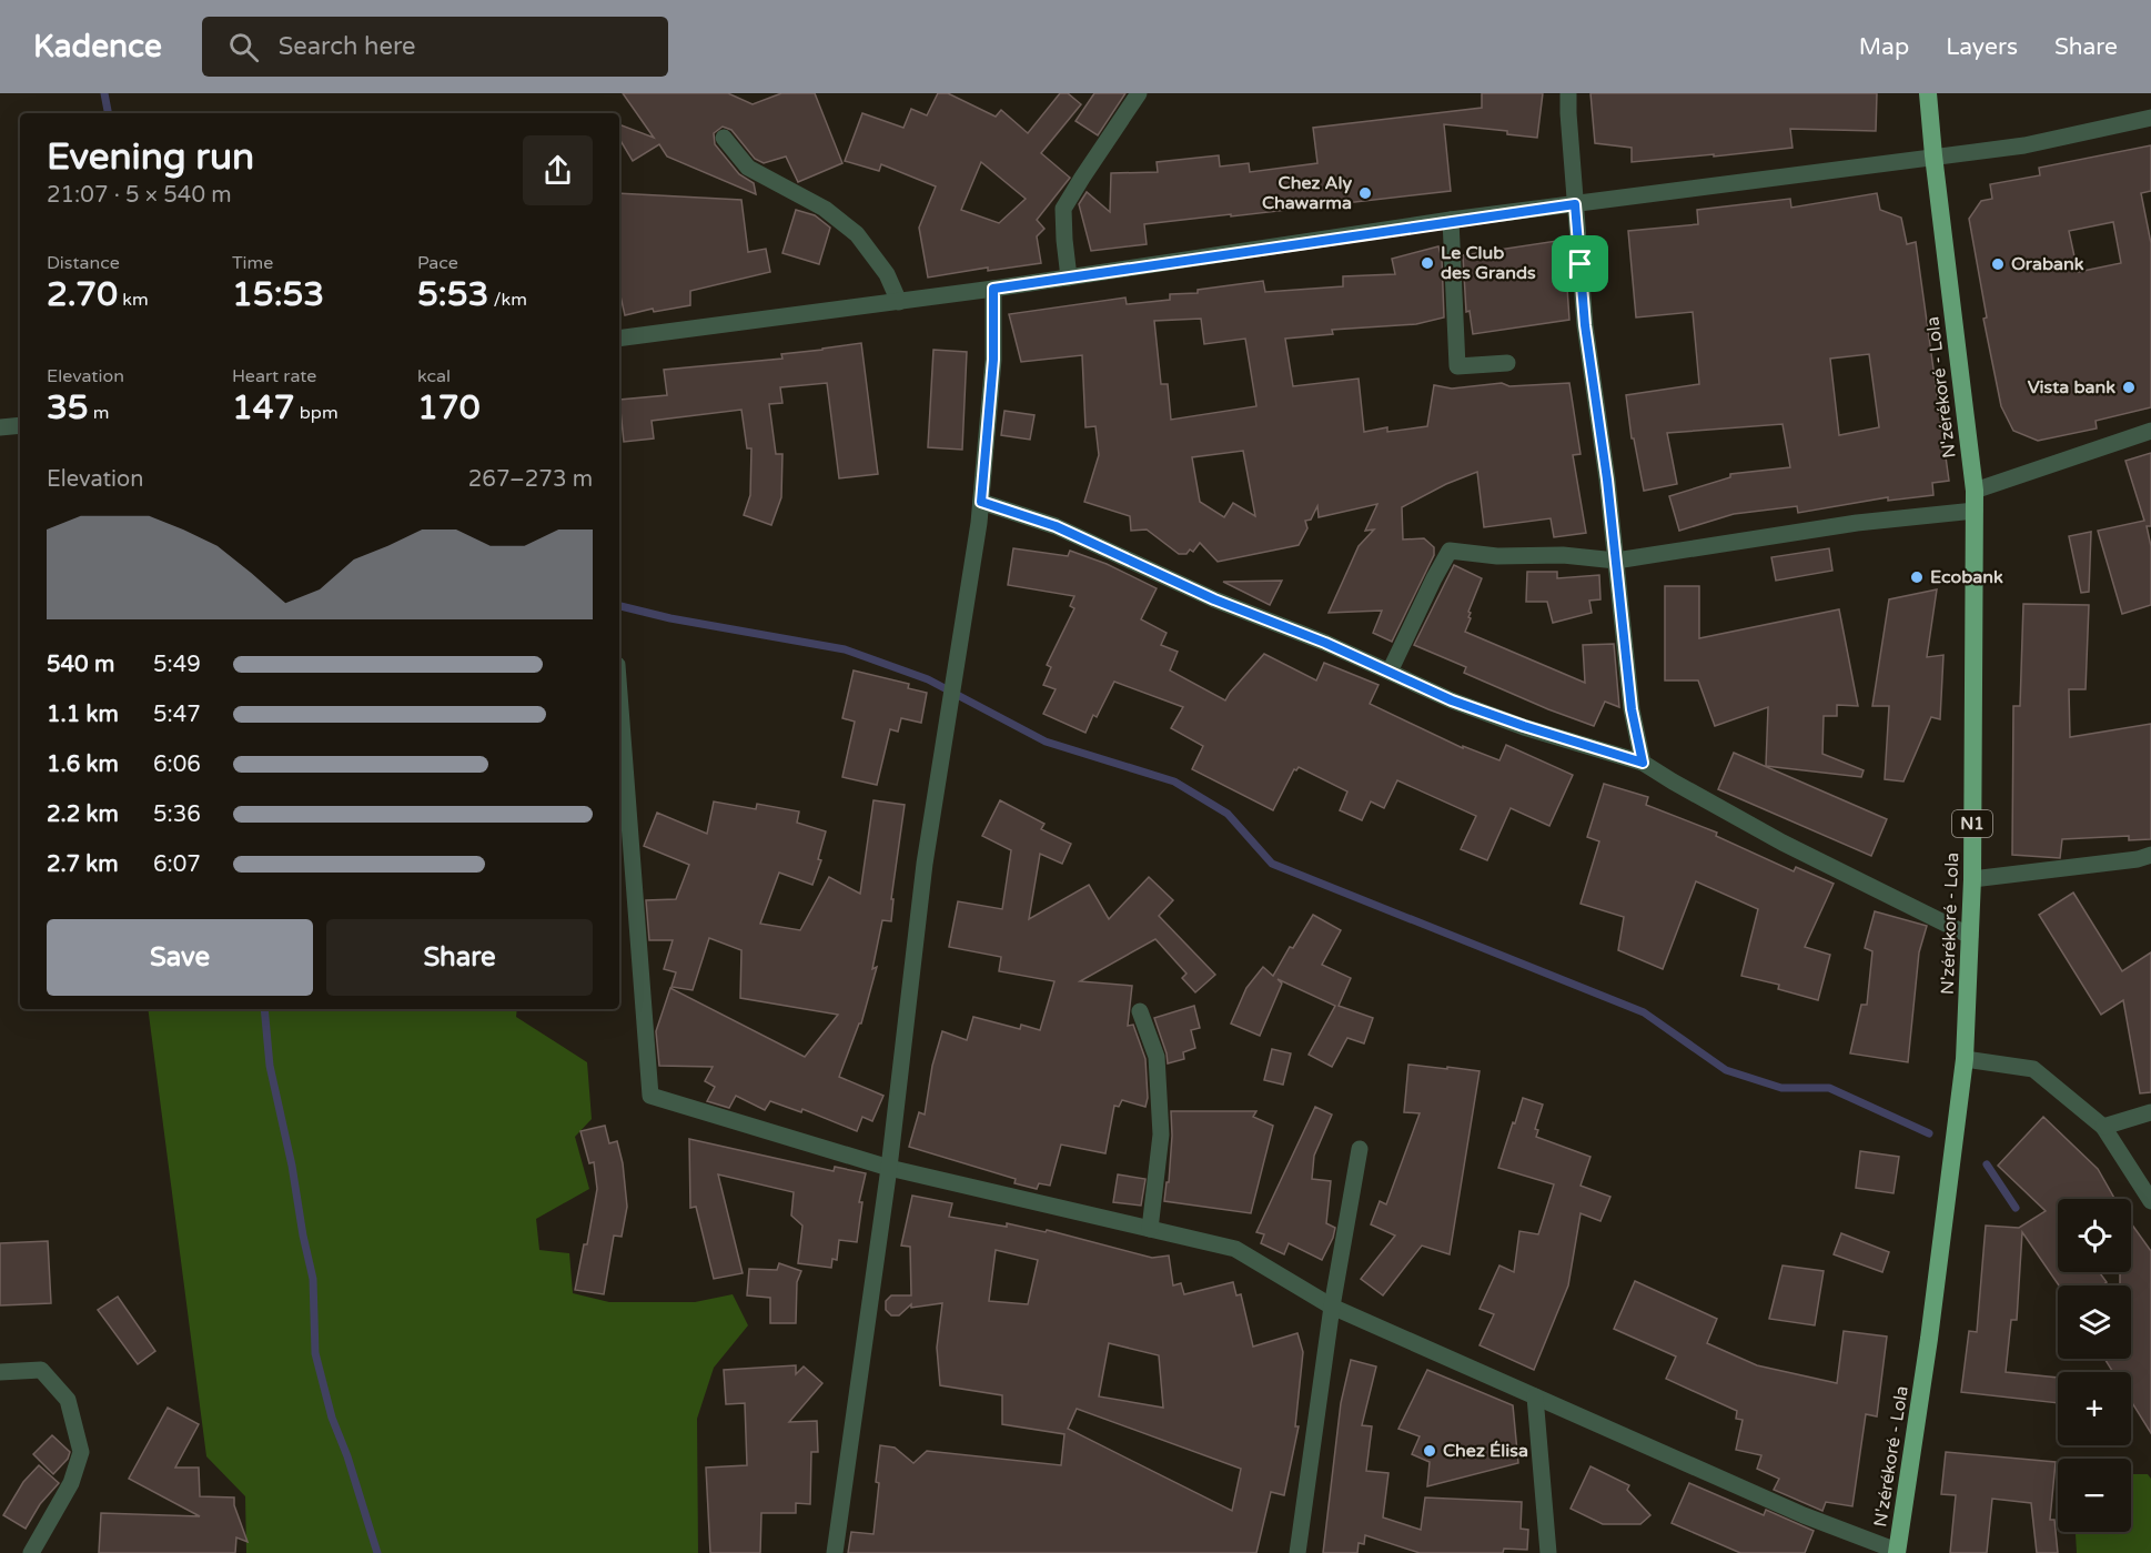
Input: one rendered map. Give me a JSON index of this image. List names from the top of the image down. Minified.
{"streets":{"highway":["N'zérékoré - Lola","N1"]},"places":["Chez Aly Chawarma","Le Club des Grands","Orabank","Vista bank","Ecobank","Chez Élisa"],"page":{"header":"Kadence","search":"Search here","nav":["Map","Layers","Share"],"heading":["Evening run","21:07 · 5 × 540 m"],"stats":[["Distance","2.70 km"],["Time","15:53"],["Pace","5:53 /km"],["Elevation","35 m"],["Heart rate","147 bpm"],["kcal","170"]],"chart":["Elevation","267–273 m"],"list":[{"name":"540 m","note":"5:49"},{"name":"1.1 km","note":"5:47"},{"name":"1.6 km","note":"6:06"},{"name":"2.2 km","note":"5:36"},{"name":"2.7 km","note":"6:07"}],"buttons":["Save","Share"],"map_buttons":["+","−"]}}
